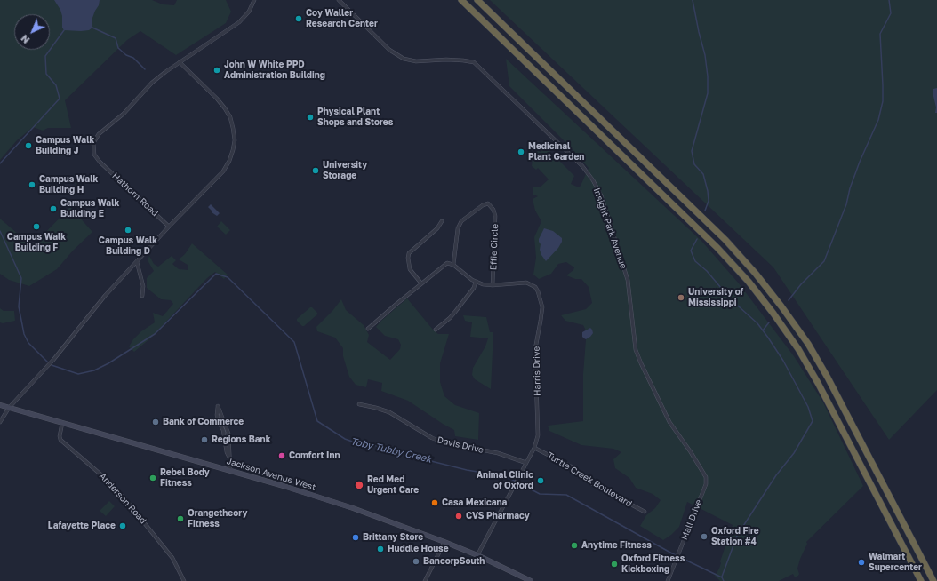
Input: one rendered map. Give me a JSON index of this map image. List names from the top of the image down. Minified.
{"streets":{"main road":["Jackson Avenue West"],"street":["Hathorn Road","Insight Park Avenue","Effie Circle","Harris Drive","Davis Drive","Turtle Creek Boulevard","Anderson Road","Mall Drive"]},"crossings":[["Insight Park Avenue","Mall Drive"],["Effie Circle","Harris Drive"],["Harris Drive","Davis Drive"],["Harris Drive","Jackson Avenue West"],["Harris Drive","Turtle Creek Boulevard"],["Jackson Avenue West","Anderson Road"]],"water":["Toby Tubby Creek"],"places":["Coy Waller Research Center","John W White PPD Administration Building","Physical Plant Shops and Stores","Campus Walk Building J","Medicinal Plant Garden","University Storage","Campus Walk Building H","Campus Walk Building E","Campus Walk Building F","Campus Walk Building D","University of Mississippi","Bank of Commerce","Regions Bank","Comfort Inn","Rebel Body Fitness","Animal Clinic of Oxford","Red Med Urgent Care","Casa Mexicana","CVS Pharmacy","Orangetheory Fitness","Lafayette Place","Oxford Fire Station #4","Brittany Store","Anytime Fitness","Huddle House","BancorpSouth","Walmart Supercenter","Oxford Fitness Kickboxing"],"north":"bottom left"}
